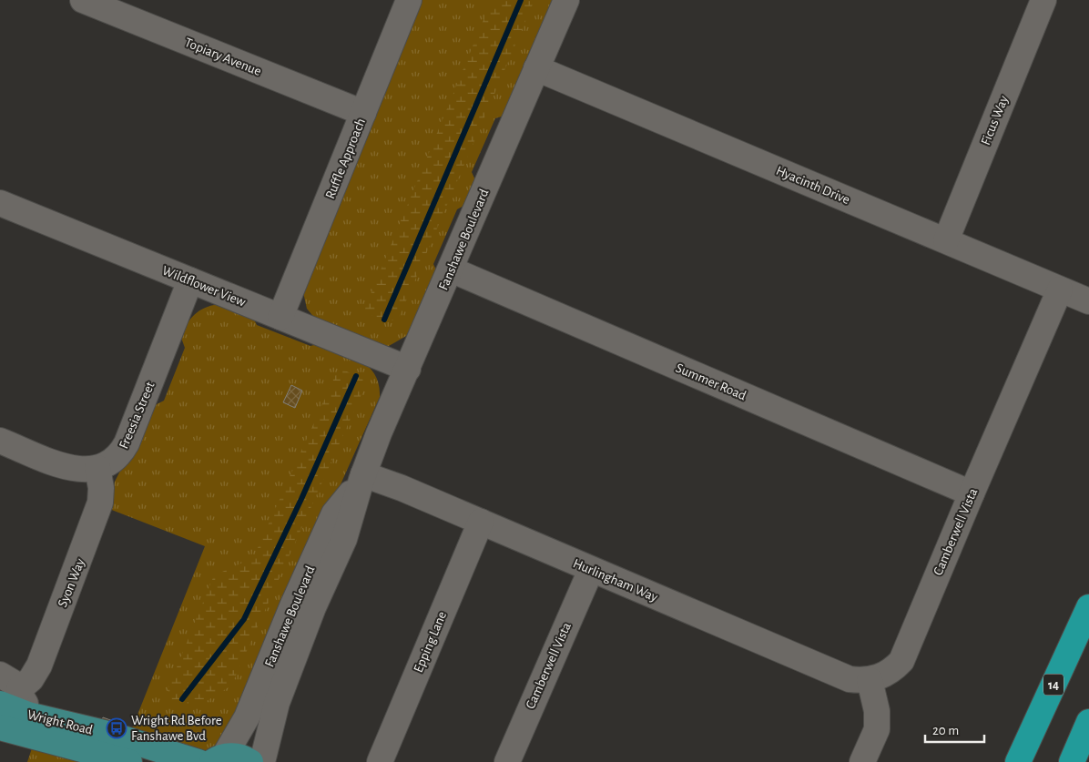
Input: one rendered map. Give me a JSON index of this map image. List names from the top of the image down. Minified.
{"streets":{"highway":["14"],"main road":["Wright Road"],"street":["Topiary Avenue","Ficus Way","Ruffle Approach","Hyacinth Drive","Fanshawe Boulevard","Wildflower View","Summer Road","Freesia Street","Camberwell Vista","Hurlingham Way","Syon Way","Epping Lane"]},"crossings":[["Topiary Avenue","Ruffle Approach"],["Ficus Way","Hyacinth Drive"],["Ruffle Approach","Wildflower View"],["Hyacinth Drive","Fanshawe Boulevard"],["Hyacinth Drive","Camberwell Vista"],["Fanshawe Boulevard","Wildflower View"],["Fanshawe Boulevard","Summer Road"],["Fanshawe Boulevard","Hurlingham Way"],["Wildflower View","Freesia Street"],["Summer Road","Camberwell Vista"],["Freesia Street","Syon Way"],["Camberwell Vista","Hurlingham Way"],["Hurlingham Way","Epping Lane"],["Syon Way","Wright Road"]],"places":{"bus stop":["Wright Rd Before Fanshawe Bvd"]},"scale_bar":"20 m"}
